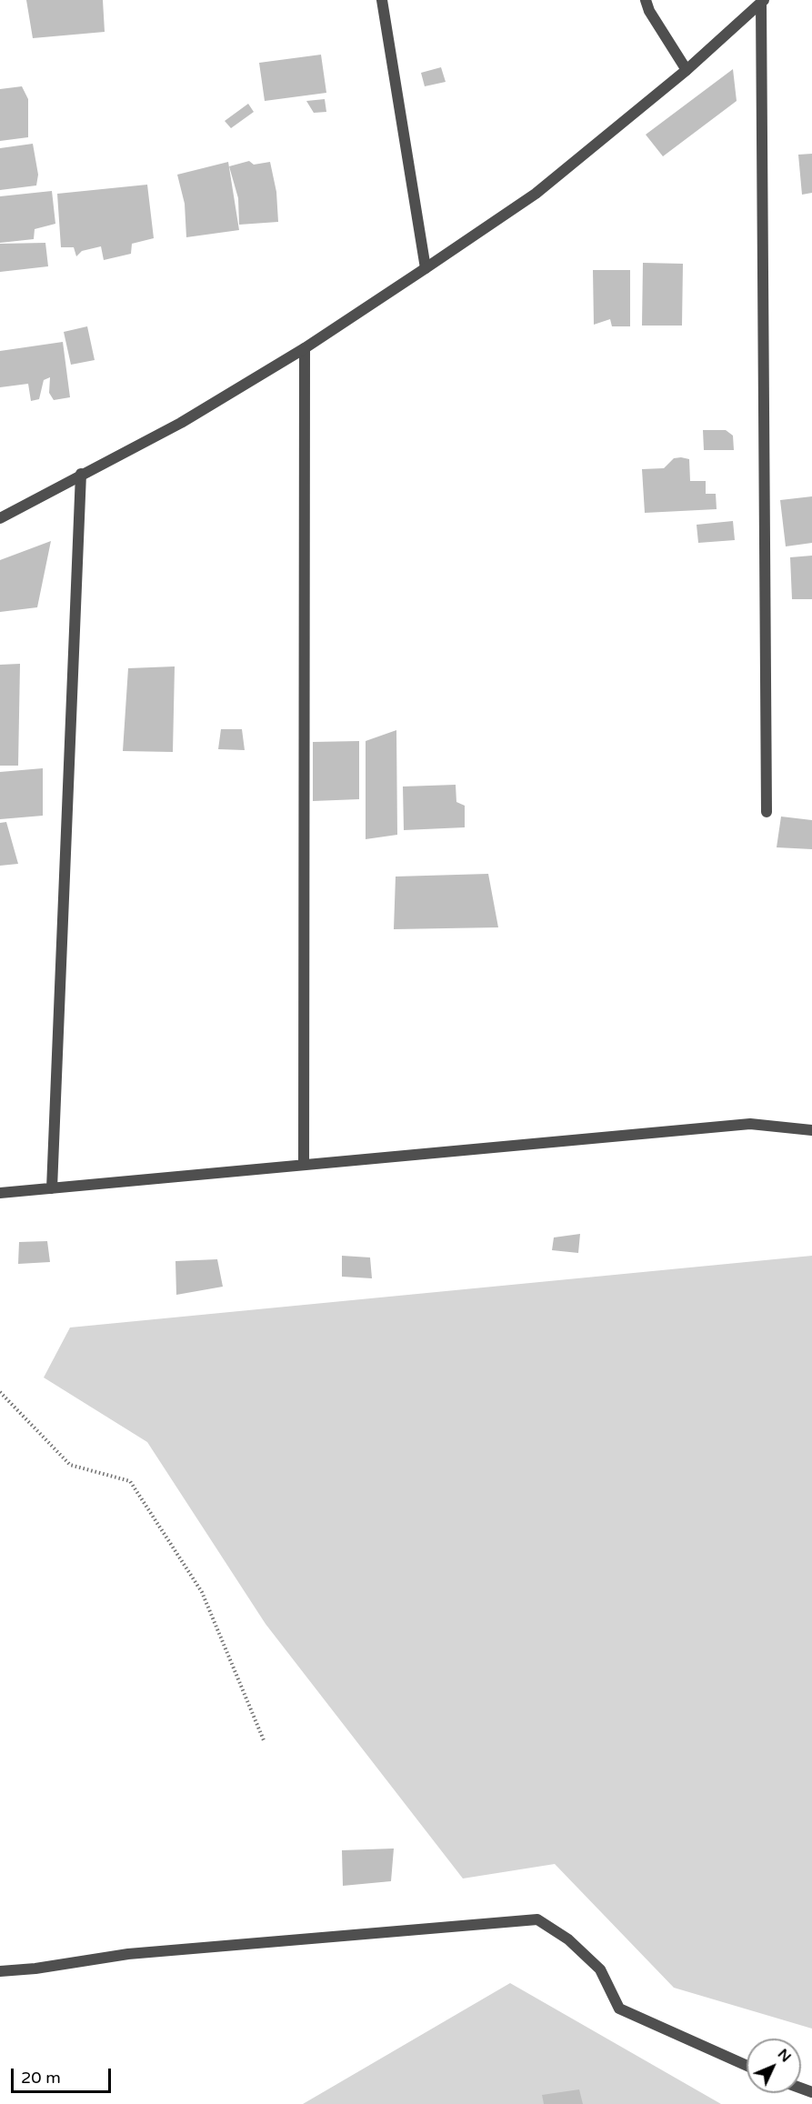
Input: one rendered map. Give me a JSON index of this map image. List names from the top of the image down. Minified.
{"scale_bar":"20 m","north":"top right"}
